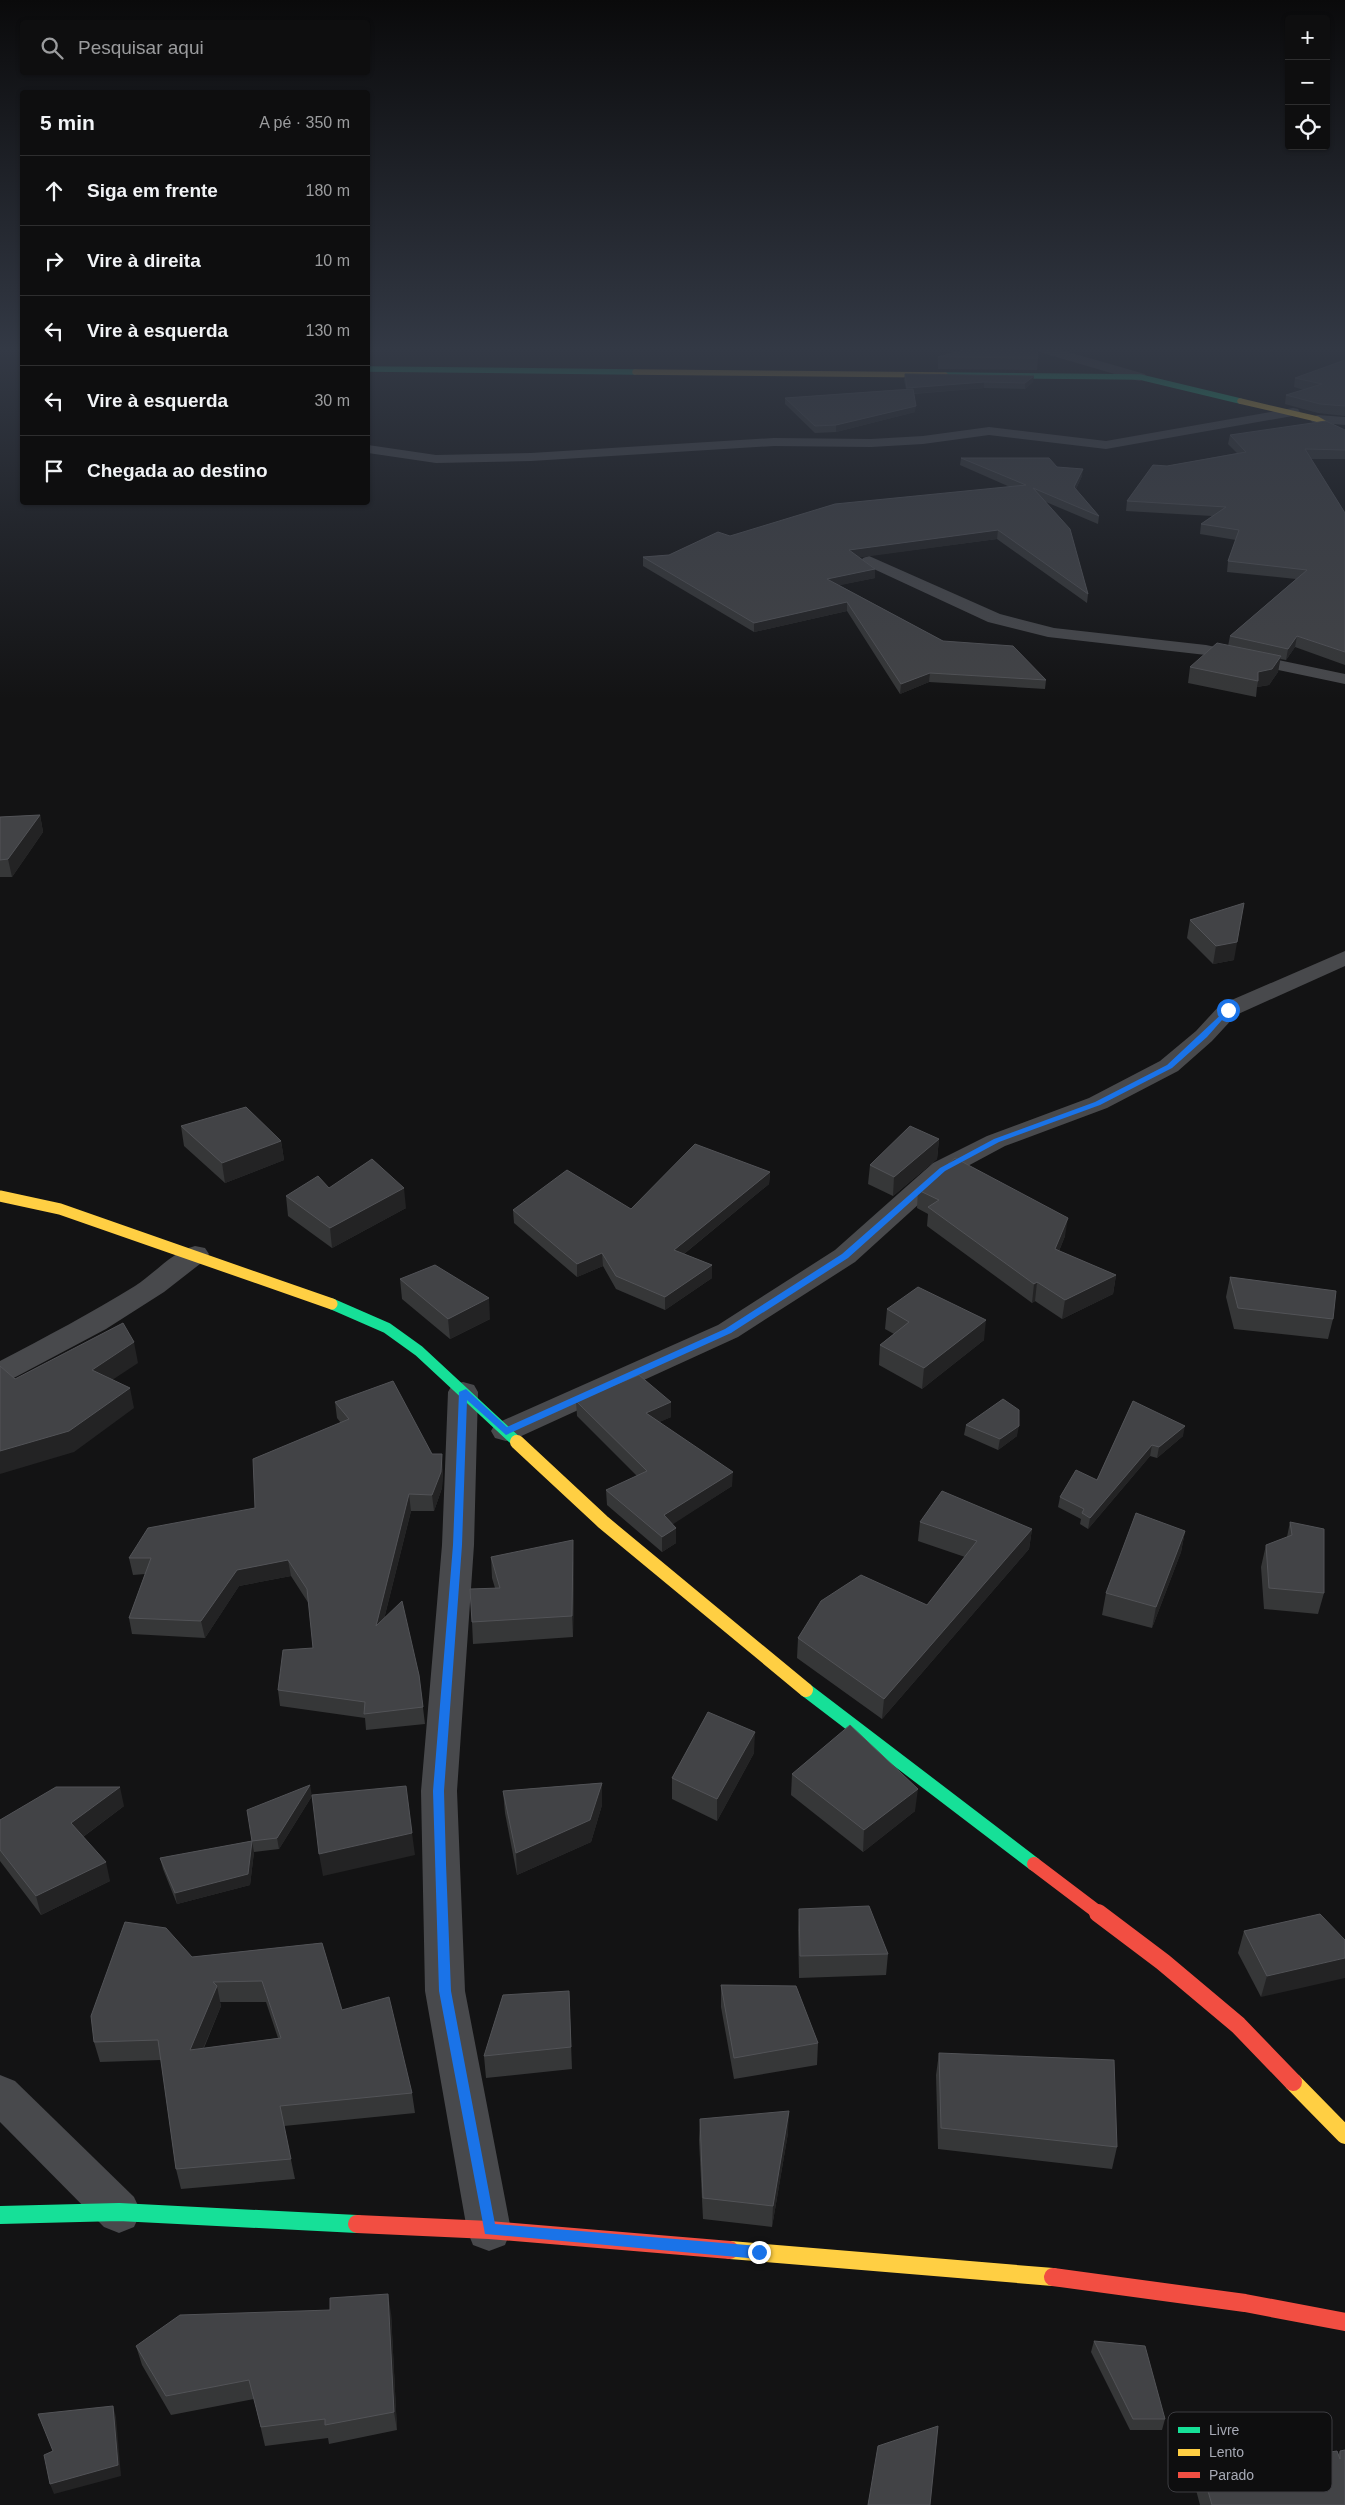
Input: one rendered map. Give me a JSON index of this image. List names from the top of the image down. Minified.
{"legend":["Livre","Lento","Parado"],"page":{"map_buttons":["+","−"],"search":"Pesquisar aqui","heading":["5 min","A pé · 350 m"],"list":[["Siga em frente","180 m"],["Vire à direita","10 m"],["Vire à esquerda","130 m"],["Vire à esquerda","30 m"],"Chegada ao destino"]}}
